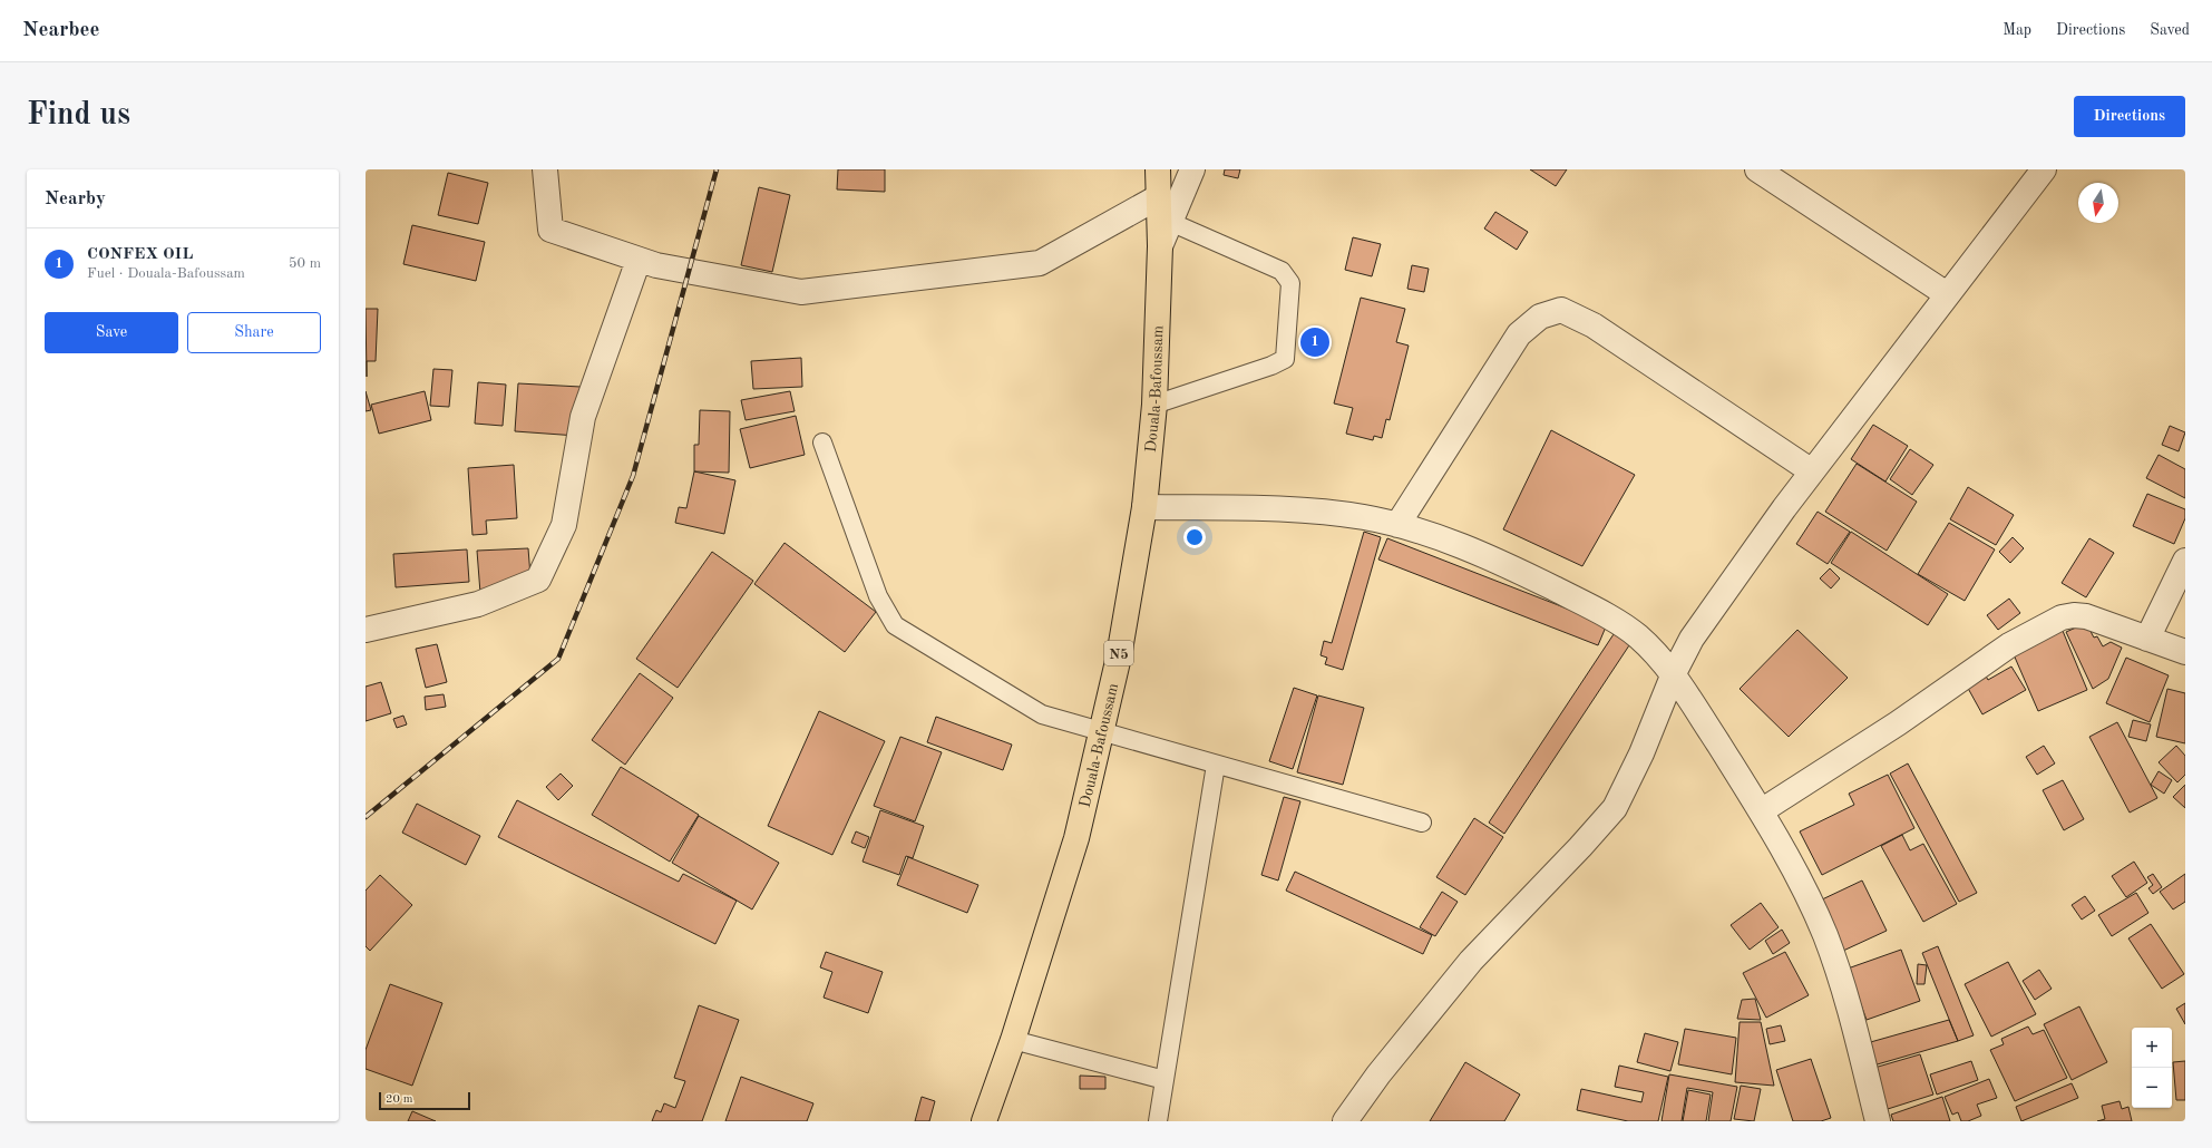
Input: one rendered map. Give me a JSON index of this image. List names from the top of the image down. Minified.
{"streets":{"highway":["Douala-Bafoussam","N5"]},"scale_bar":"20 m","north":"bottom","page":{"header":"Nearbee","nav":["Map","Directions","Saved"],"buttons":["Directions",["Save","Share"]],"title":"Find us","heading":"Nearby","list":[{"mark":"1","name":"CONFEX OIL","note":"Fuel · Douala-Bafoussam","value":"50 m"}],"pins":"1","map_buttons":["+","−"],"scale":"20 m"}}
